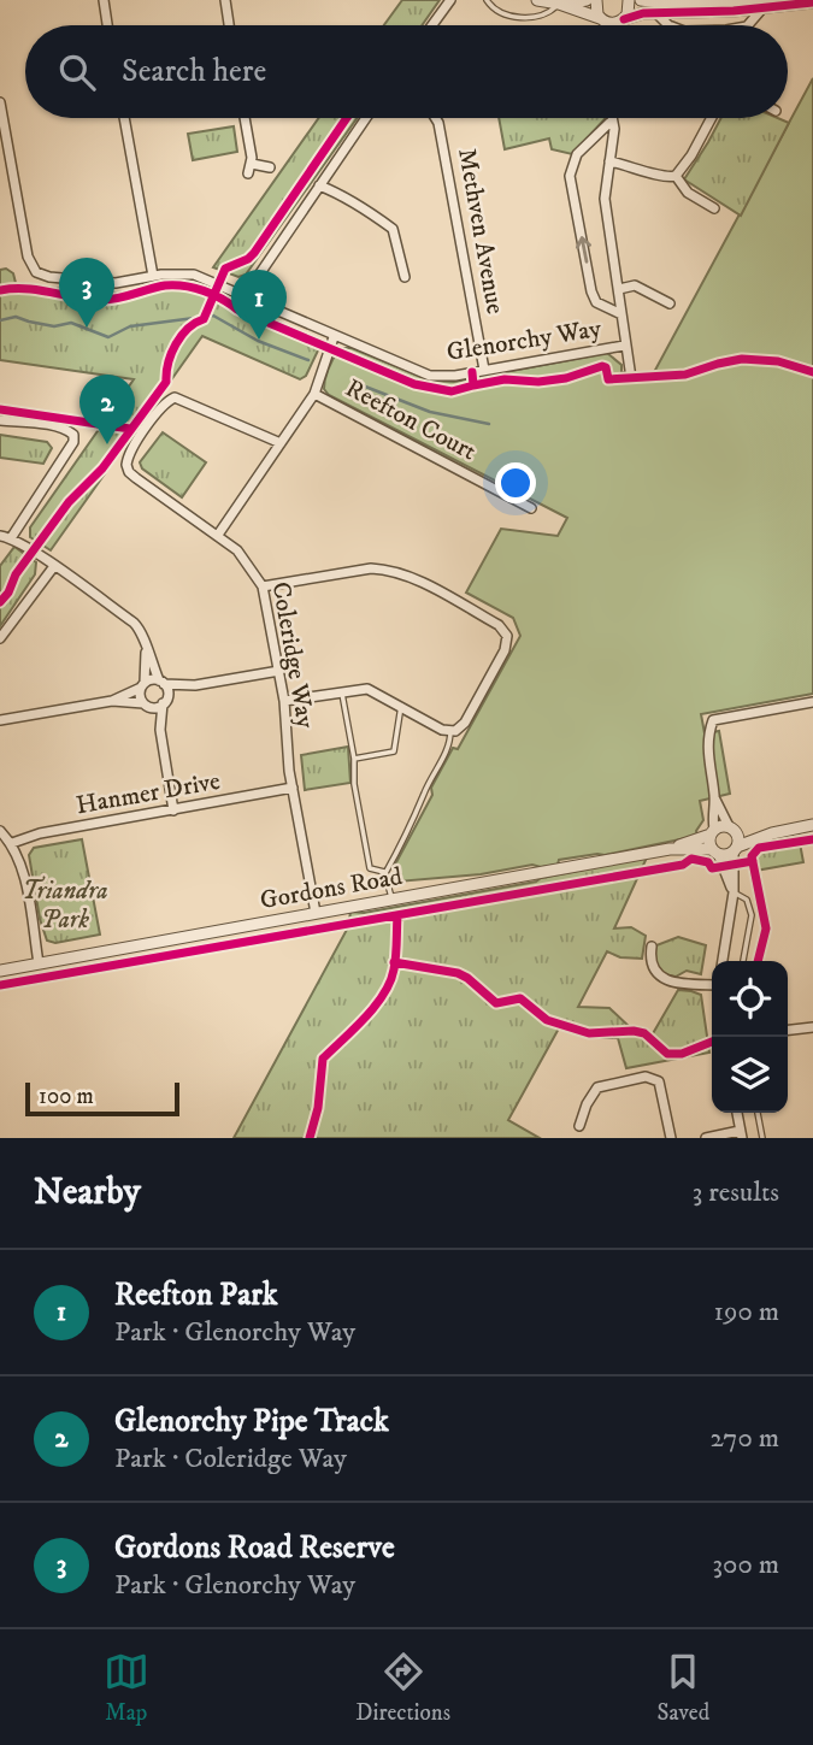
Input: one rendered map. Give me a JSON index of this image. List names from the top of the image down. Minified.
{"streets":{"street":["Methven Avenue","Glenorchy Way","Reefton Court","Coleridge Way","Hanmer Drive","Gordons Road"]},"crossings":[["Methven Avenue","Glenorchy Way"],["Coleridge Way","Hanmer Drive"],["Coleridge Way","Gordons Road"]],"parks":["Triandra Park"],"scale_bar":"100 m","page":{"search":"Search here","pins":["3","1","2"],"scale":"100 m","heading":["Nearby","3 results"],"list":[{"mark":"1","name":"Reefton Park","note":"Park · Glenorchy Way","value":"190 m"},{"mark":"2","name":"Glenorchy Pipe Track","note":"Park · Coleridge Way","value":"270 m"},{"mark":"3","name":"Gordons Road Reserve","note":"Park · Glenorchy Way","value":"300 m"}],"nav":["Map","Directions","Saved"]}}
